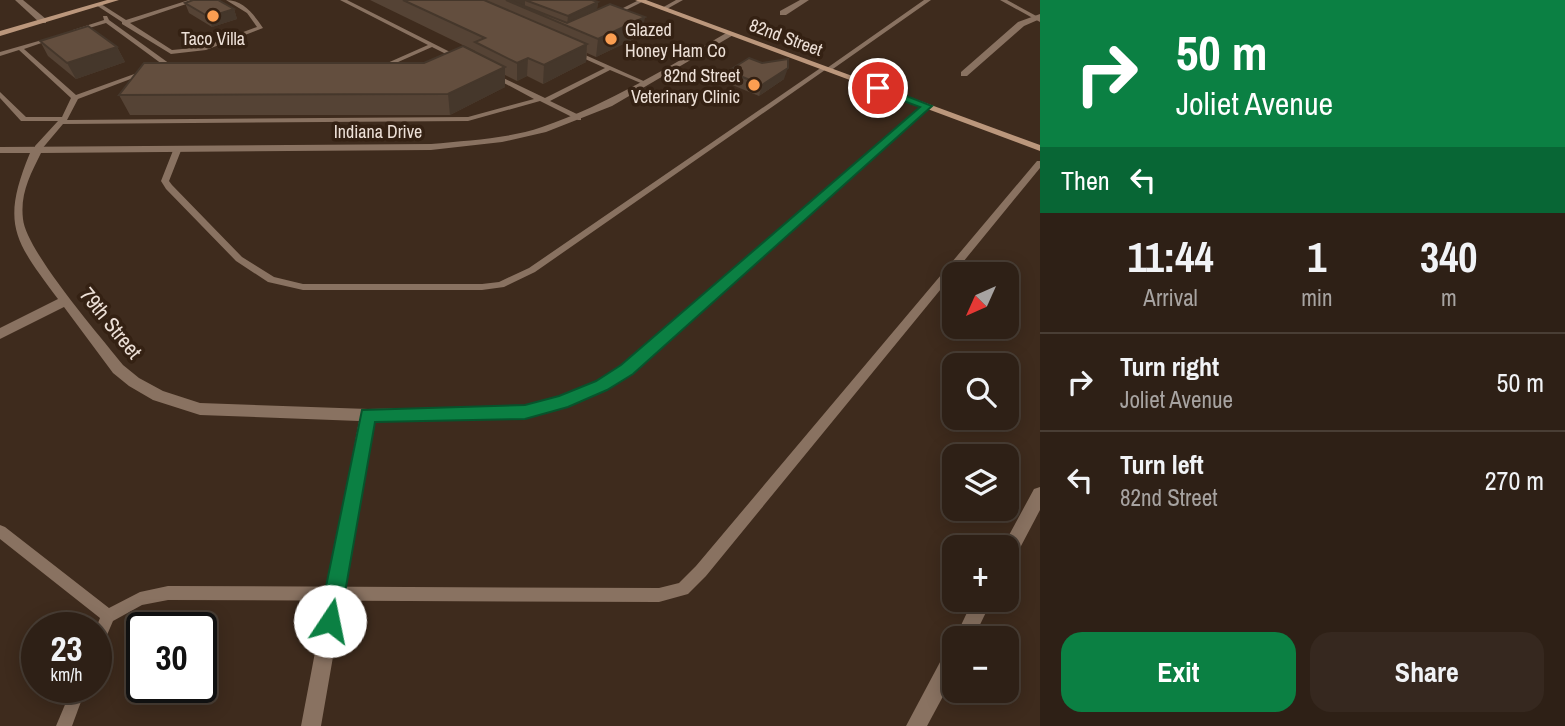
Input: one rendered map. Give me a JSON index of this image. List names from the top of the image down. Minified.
{"streets":{"main road":["82nd Street"],"street":["Indiana Drive","79th Street"]},"crossings":[["82nd Street","Indiana Drive"],["82nd Street","79th Street"],["Indiana Drive","79th Street"]],"places":["Taco Villa","Glazed Honey Ham Co","82nd Street Veterinary Clinic"],"north":"bottom left","page":{"turn":["50 m","Joliet Avenue"],"then":"Then","eta":["11:44","Arrival","1","min","340","m"],"map_buttons":["+","−"],"list":[{"name":"Turn right","note":"Joliet Avenue","value":"50 m"},{"name":"Turn left","note":"82nd Street","value":"270 m"}],"speed":"23 km/h","limit":"30","buttons":["Exit","Share"]}}
